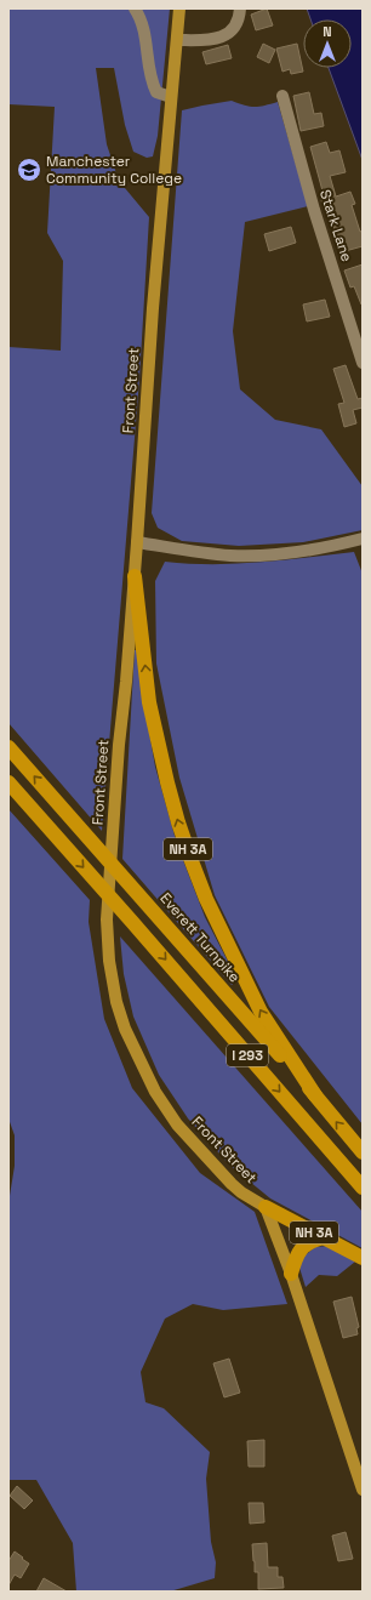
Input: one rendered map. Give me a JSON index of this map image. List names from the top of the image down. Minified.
{"streets":{"highway":["NH 3A","Everett Turnpike","I 293"],"main road":["Front Street"],"street":["Stark Lane"]},"crossings":[["Front Street","NH 3A"],["NH 3A","Everett Turnpike"]],"places":{"school or university":["Manchester Community College"]},"north":"top"}
